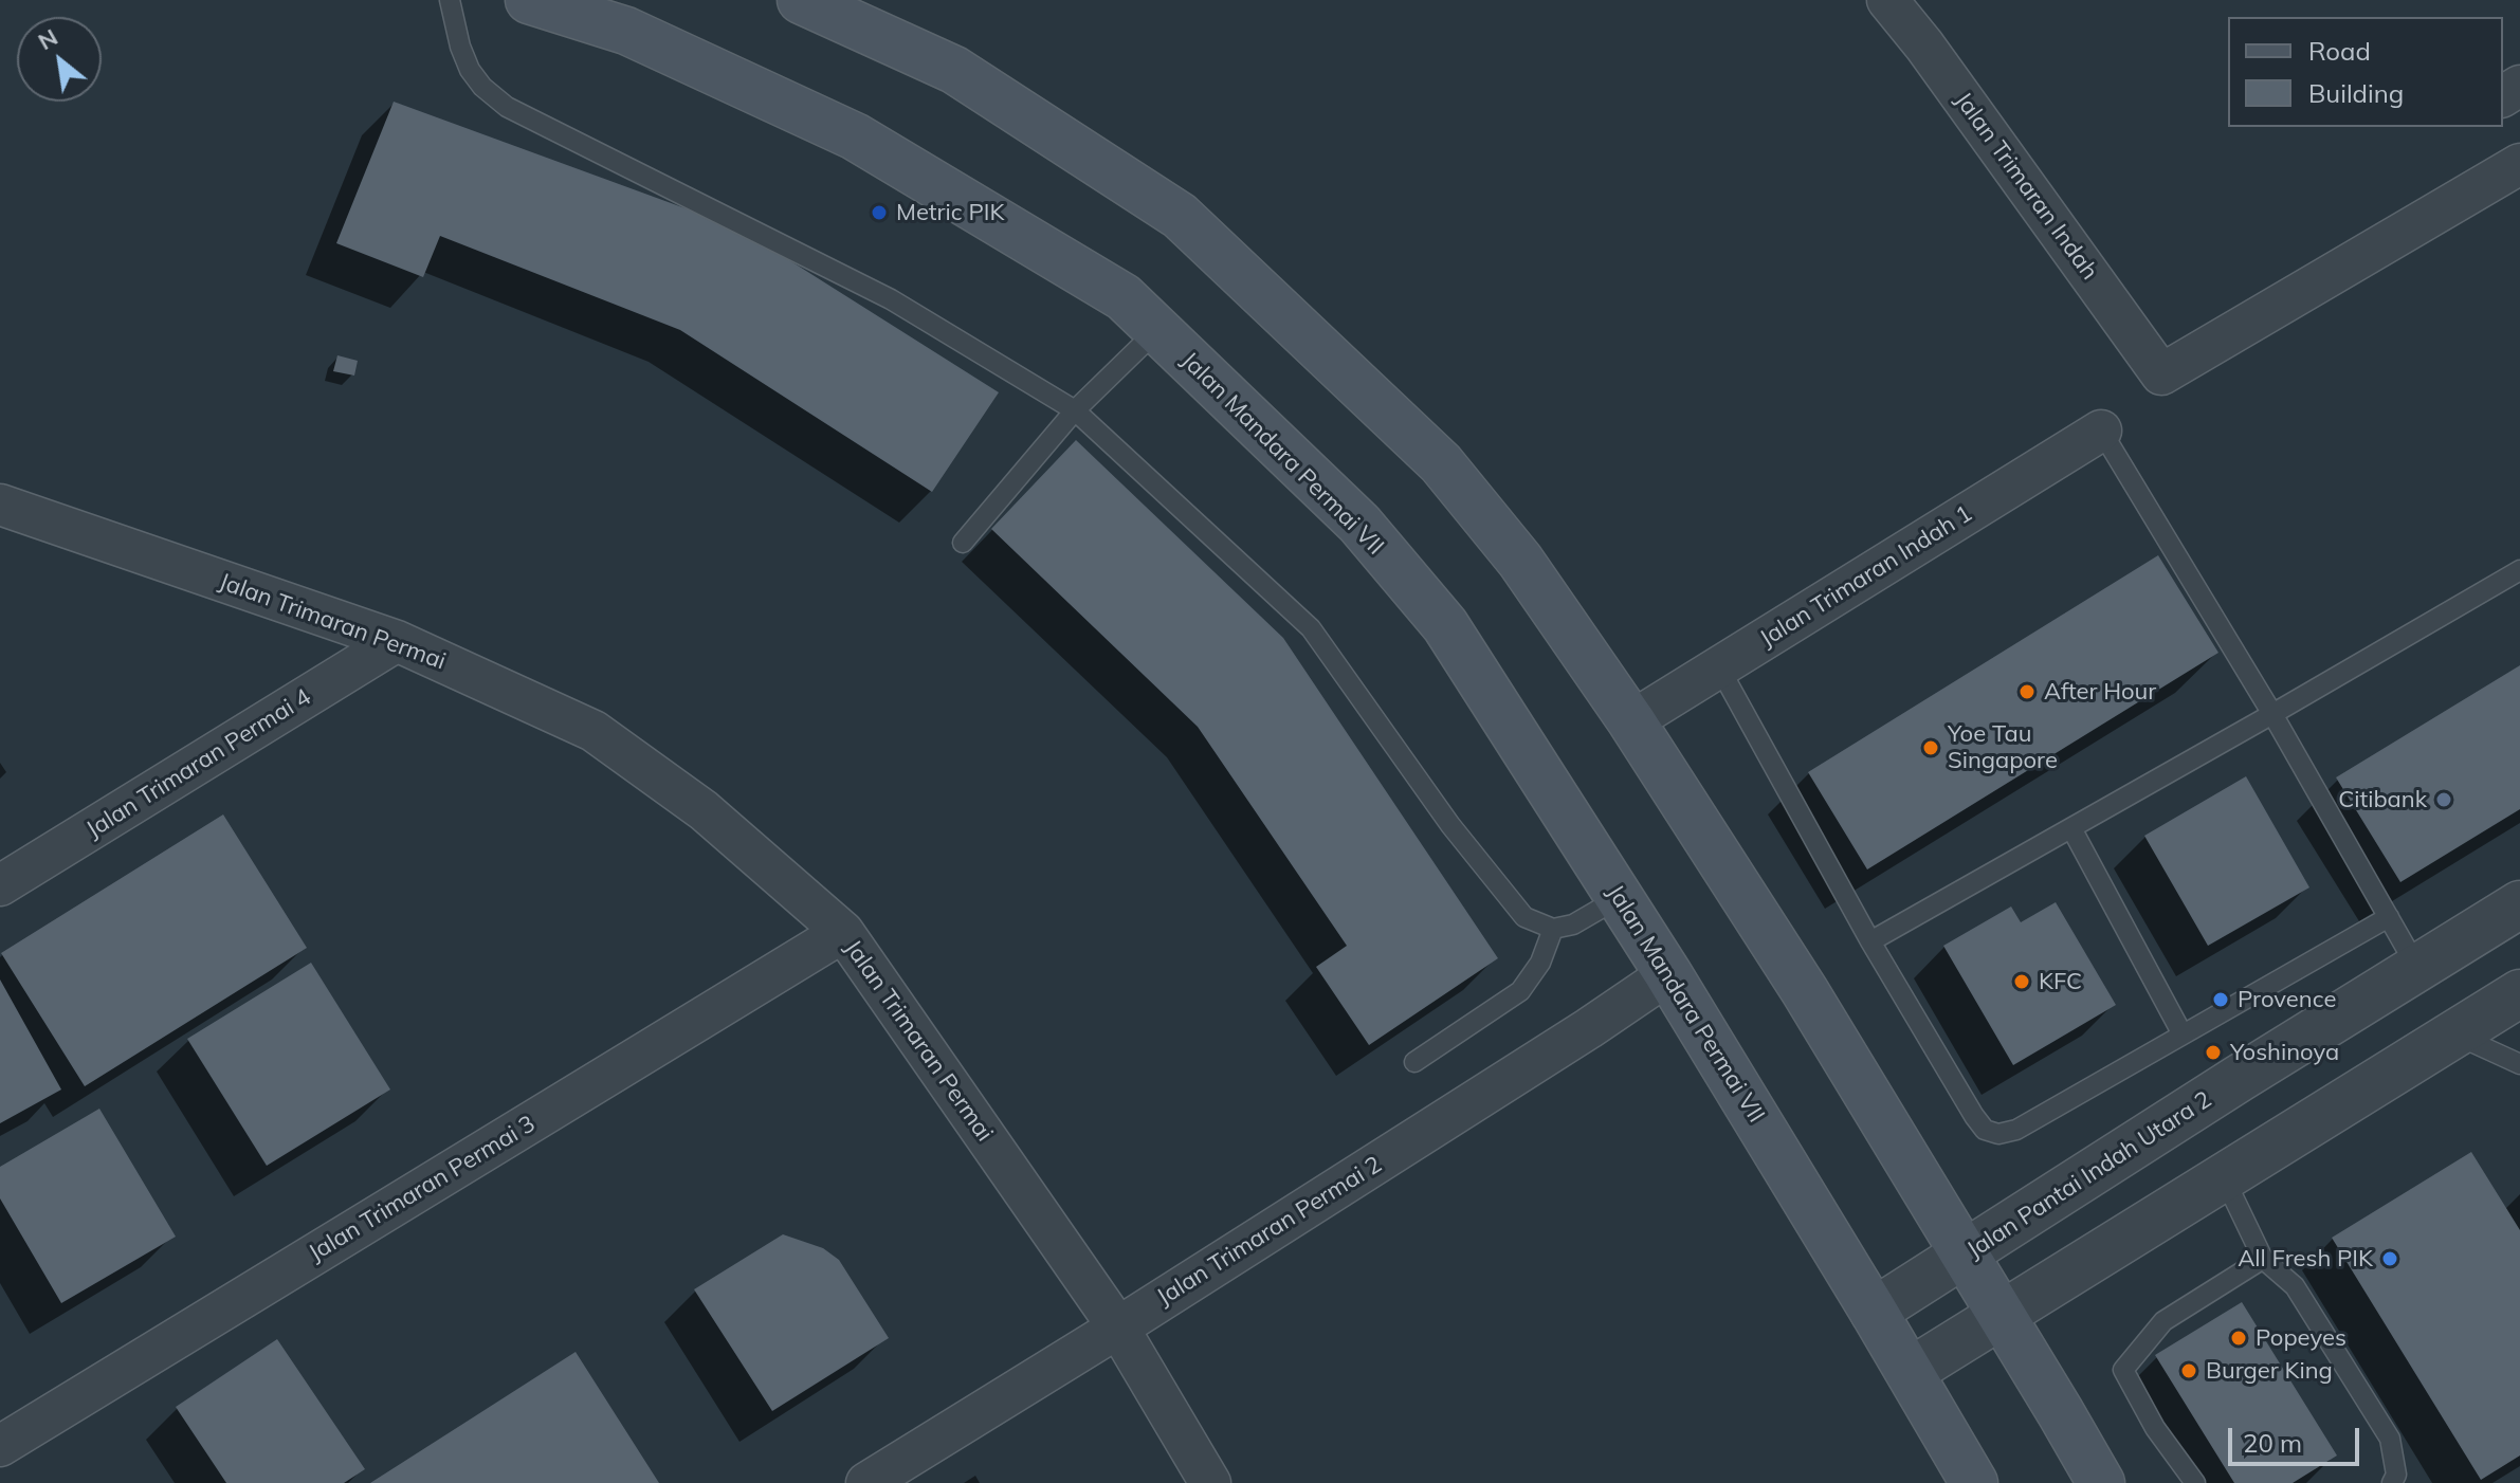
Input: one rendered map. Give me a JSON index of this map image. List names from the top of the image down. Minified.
{"streets":{"main road":["Jalan Mandara Permai VII"],"street":["Jalan Trimaran Indah","Jalan Trimaran Indah 1","Jalan Trimaran Permai","Jalan Trimaran Permai 4","Jalan Pantai Indah Utara 2","Jalan Trimaran Permai 3","Jalan Trimaran Permai 2"]},"crossings":[["Jalan Mandara Permai VII","Jalan Pantai Indah Utara 2"],["Jalan Mandara Permai VII","Jalan Trimaran Permai 2"],["Jalan Trimaran Permai","Jalan Trimaran Permai 4"],["Jalan Trimaran Permai","Jalan Trimaran Permai 3"],["Jalan Trimaran Permai","Jalan Trimaran Permai 2"]],"places":["Metric PIK","After Hour","Yoe Tau Singapore","Citibank","KFC","Provence","Yoshinoya","All Fresh PIK","Popeyes","Burger King"],"legend":["Road","Building"],"scale_bar":"20 m","north":"top left"}
